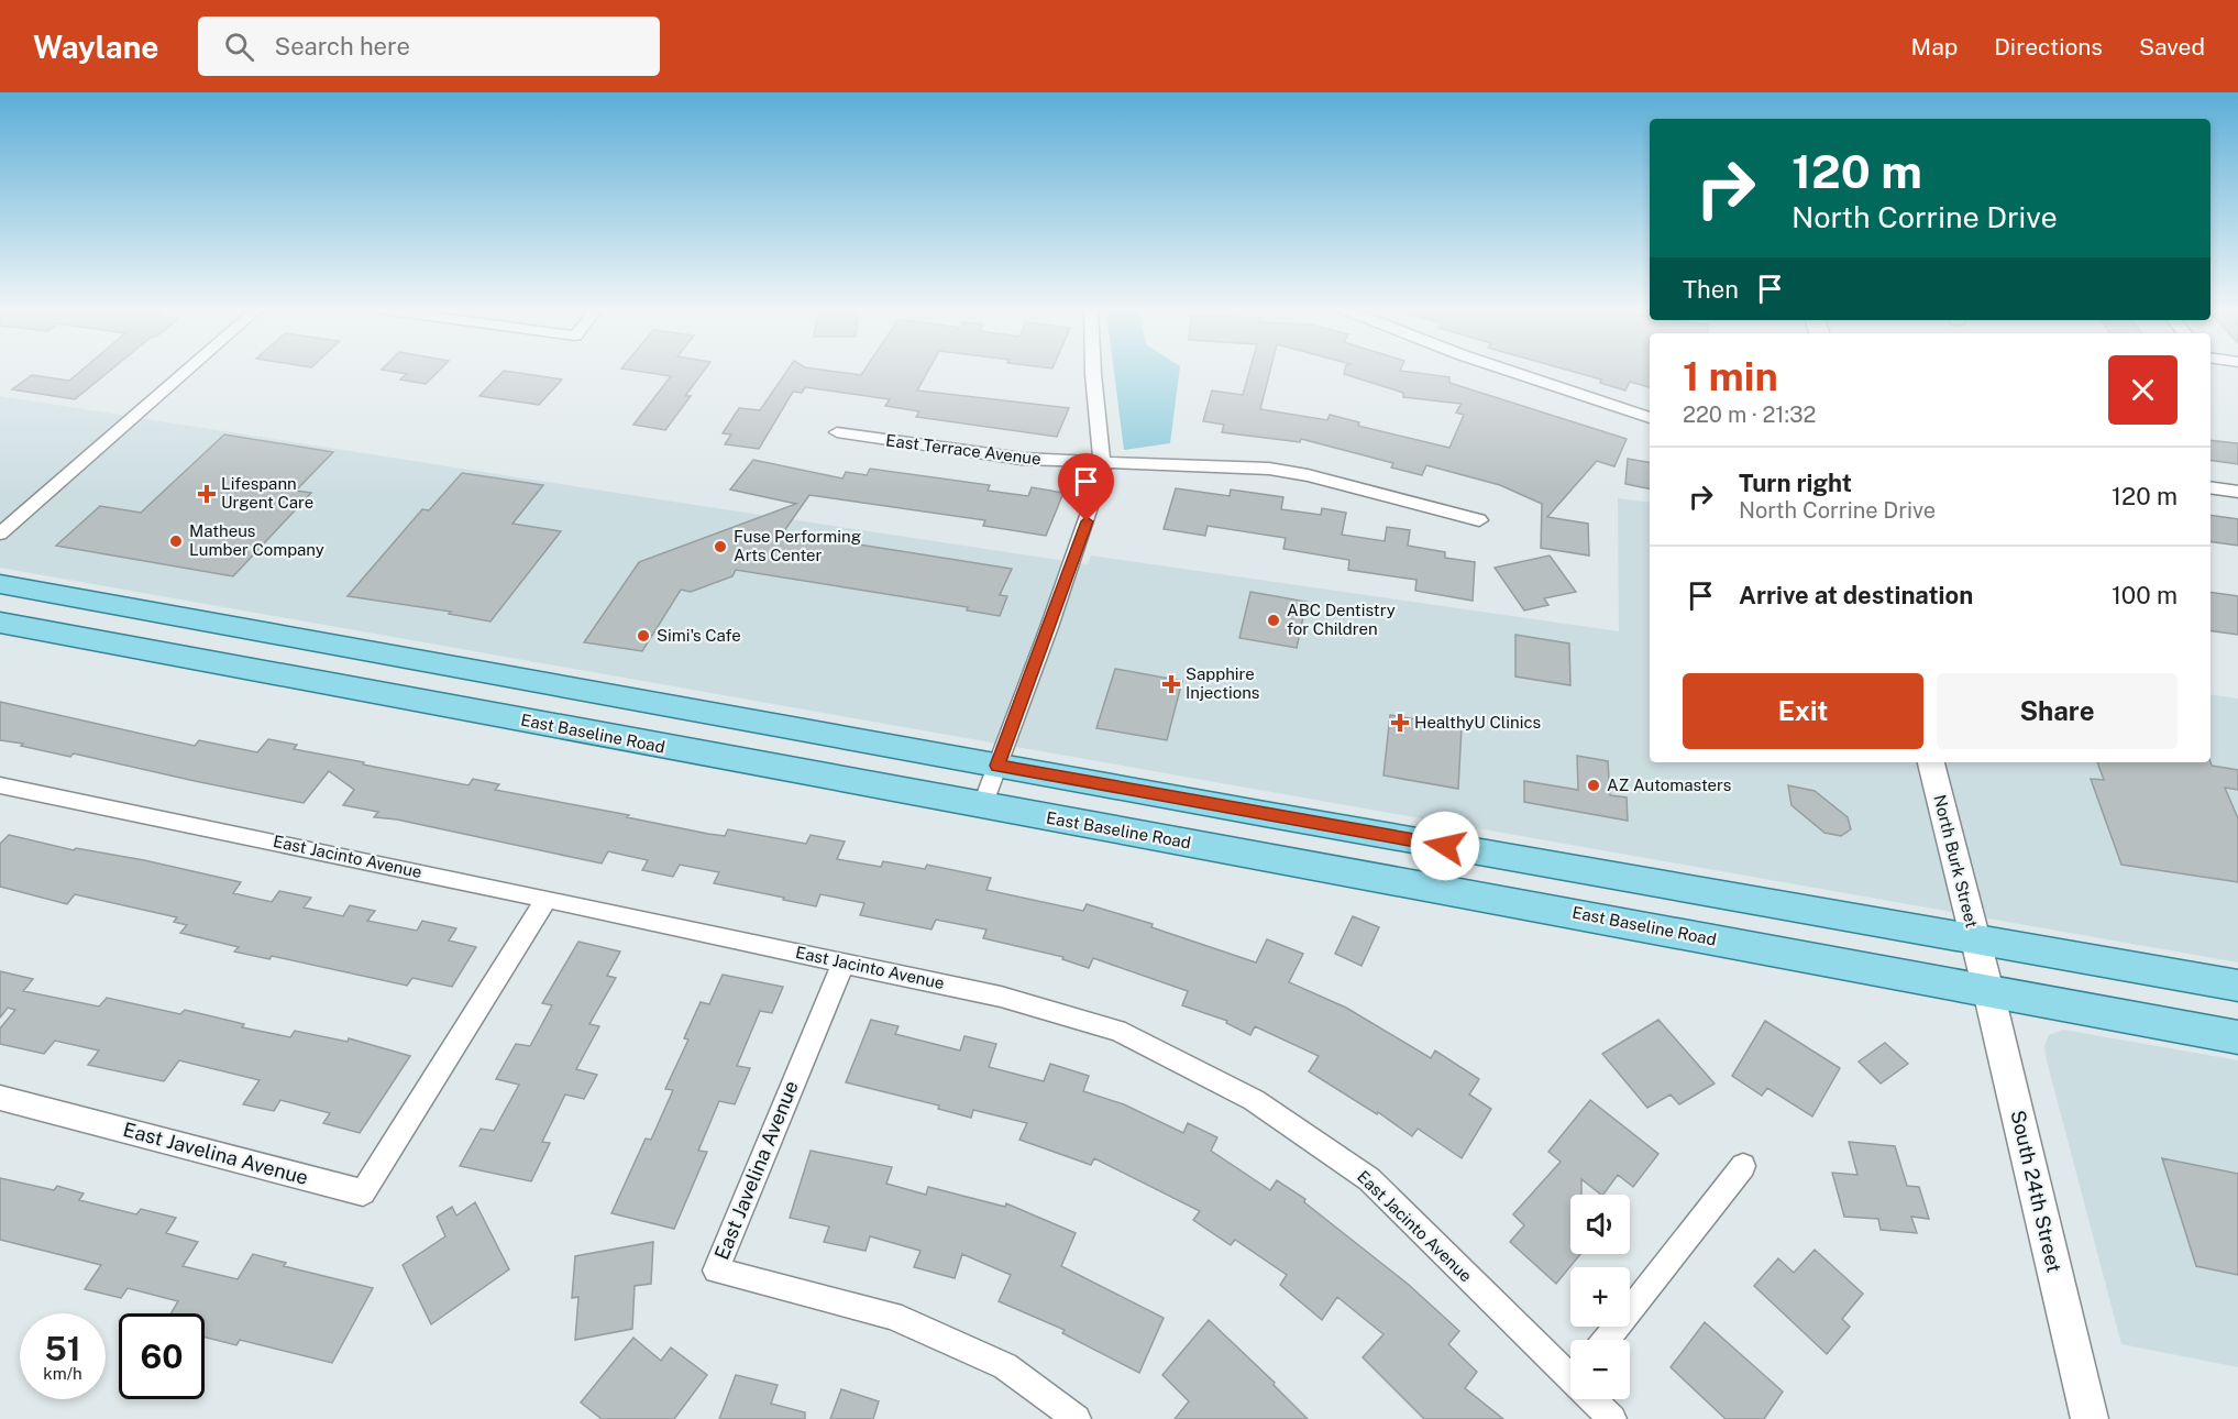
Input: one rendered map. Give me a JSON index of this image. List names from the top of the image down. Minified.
{"streets":{"main road":["East Baseline Road"],"street":["East Terrace Avenue","East Jacinto Avenue","North Burk Street","East Javelina Avenue","South 24th Street"]},"crossings":[["East Baseline Road","North Burk Street"],["East Baseline Road","South 24th Street"],["East Jacinto Avenue","East Javelina Avenue"],["North Burk Street","South 24th Street"]],"places":{"health":["Lifespann Urgent Care","Sapphire Injections","HealthyU Clinics"],"other":["Matheus Lumber Company","Fuse Performing Arts Center","ABC Dentistry for Children","Simi's Cafe","AZ Automasters"]},"page":{"header":"Waylane","search":"Search here","nav":["Map","Directions","Saved"],"turn":["120 m","North Corrine Drive"],"then":"Then","heading":["1 min","220 m · 21:32"],"list":[{"name":"Turn right","note":"North Corrine Drive","value":"120 m"},{"name":"Arrive at destination","value":"100 m"}],"buttons":["Exit","Share"],"map_buttons":["+","−"],"speed":"51 km/h","limit":"60"}}
